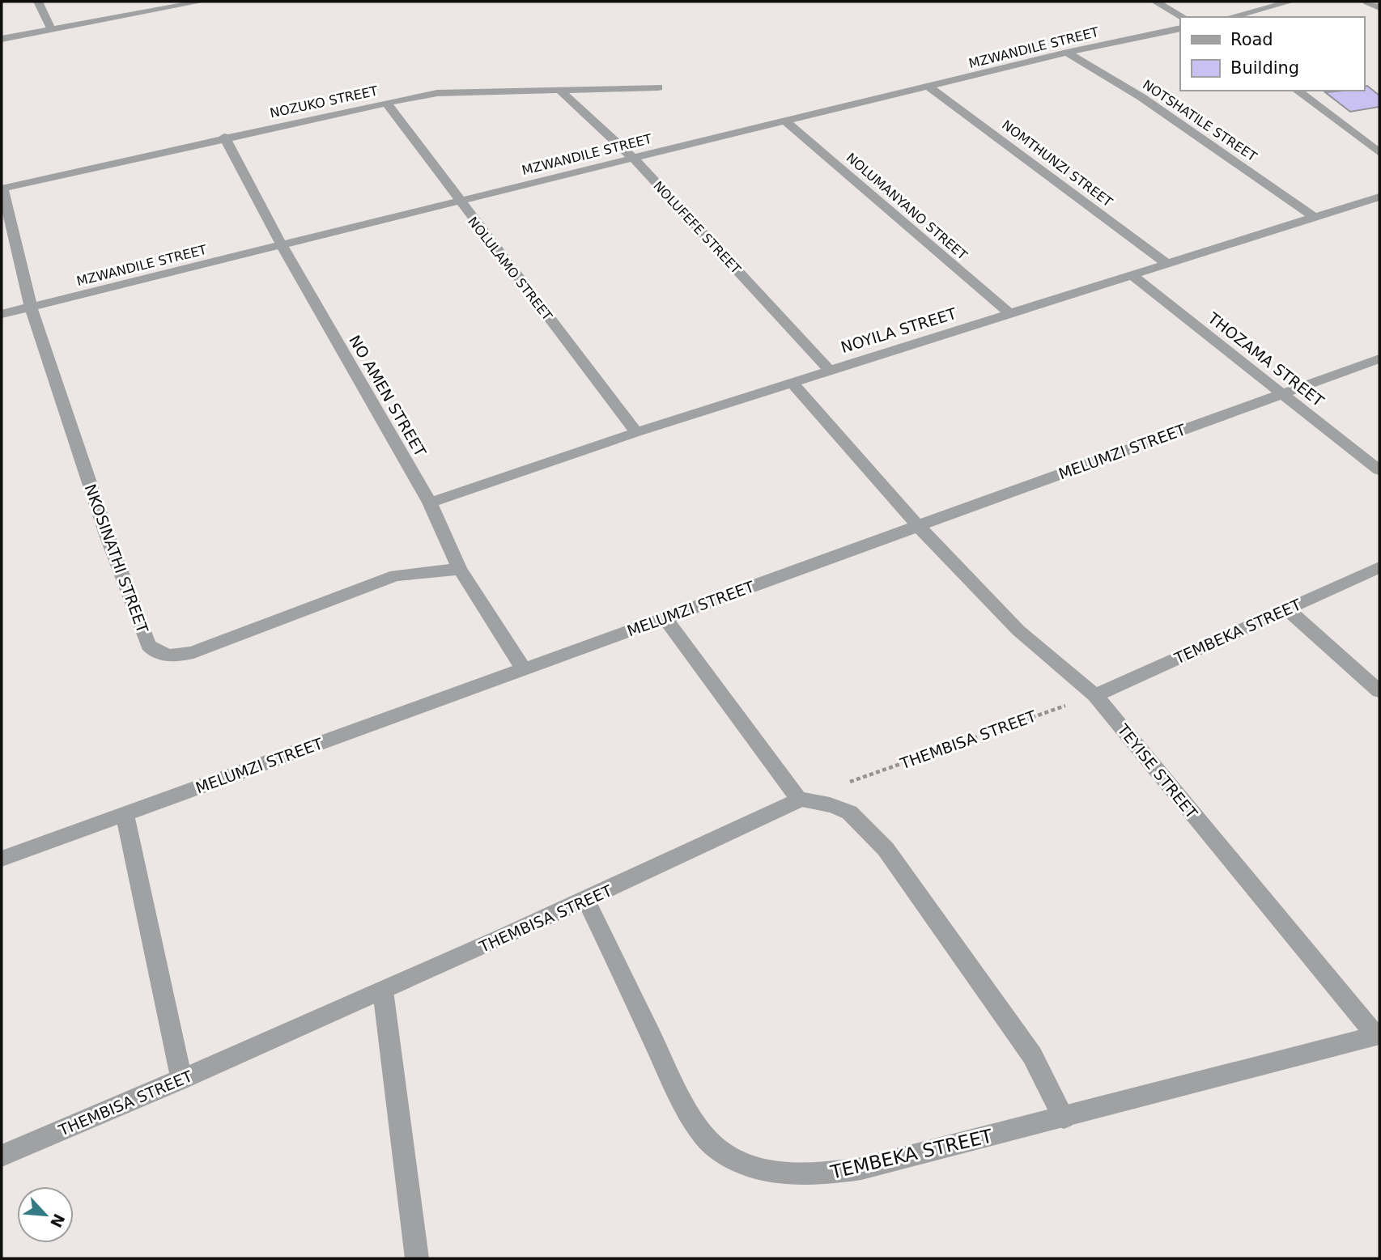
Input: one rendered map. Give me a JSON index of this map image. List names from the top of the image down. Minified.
{"streets":{"street":["MZWANDILE STREET","NOZUKO STREET","NOTSHATILE STREET","NOMTHUNZI STREET","NOLUMANYANO STREET","NOLUFEFE STREET","NOLULAMO STREET","NOYILA STREET","THOZAMA STREET","NO AMEN STREET","MELUMZI STREET","NKOSINATHI STREET","TEMBEKA STREET","THEMBISA STREET","TEYISE STREET"]},"crossings":[["MZWANDILE STREET","NOTSHATILE STREET"],["MZWANDILE STREET","NOMTHUNZI STREET"],["MZWANDILE STREET","NOLUMANYANO STREET"],["MZWANDILE STREET","NOLUFEFE STREET"],["MZWANDILE STREET","NOLULAMO STREET"],["MZWANDILE STREET","NO AMEN STREET"],["MZWANDILE STREET","NKOSINATHI STREET"],["NOZUKO STREET","NOLUFEFE STREET"],["NOZUKO STREET","NOLULAMO STREET"],["NOZUKO STREET","NO AMEN STREET"],["NOZUKO STREET","NKOSINATHI STREET"],["NOTSHATILE STREET","NOYILA STREET"],["NOMTHUNZI STREET","NOYILA STREET"],["NOLUMANYANO STREET","NOYILA STREET"],["NOLUFEFE STREET","NOYILA STREET"],["NOLULAMO STREET","NOYILA STREET"],["NOYILA STREET","THOZAMA STREET"],["NOYILA STREET","NO AMEN STREET"],["NOYILA STREET","TEYISE STREET"],["THOZAMA STREET","MELUMZI STREET"],["NO AMEN STREET","MELUMZI STREET"],["NO AMEN STREET","NKOSINATHI STREET"],["MELUMZI STREET","TEYISE STREET"],["TEMBEKA STREET","THEMBISA STREET"],["TEMBEKA STREET","TEYISE STREET"],["THEMBISA STREET","TEYISE STREET"]],"legend":["Road","Building"],"north":"bottom right"}
